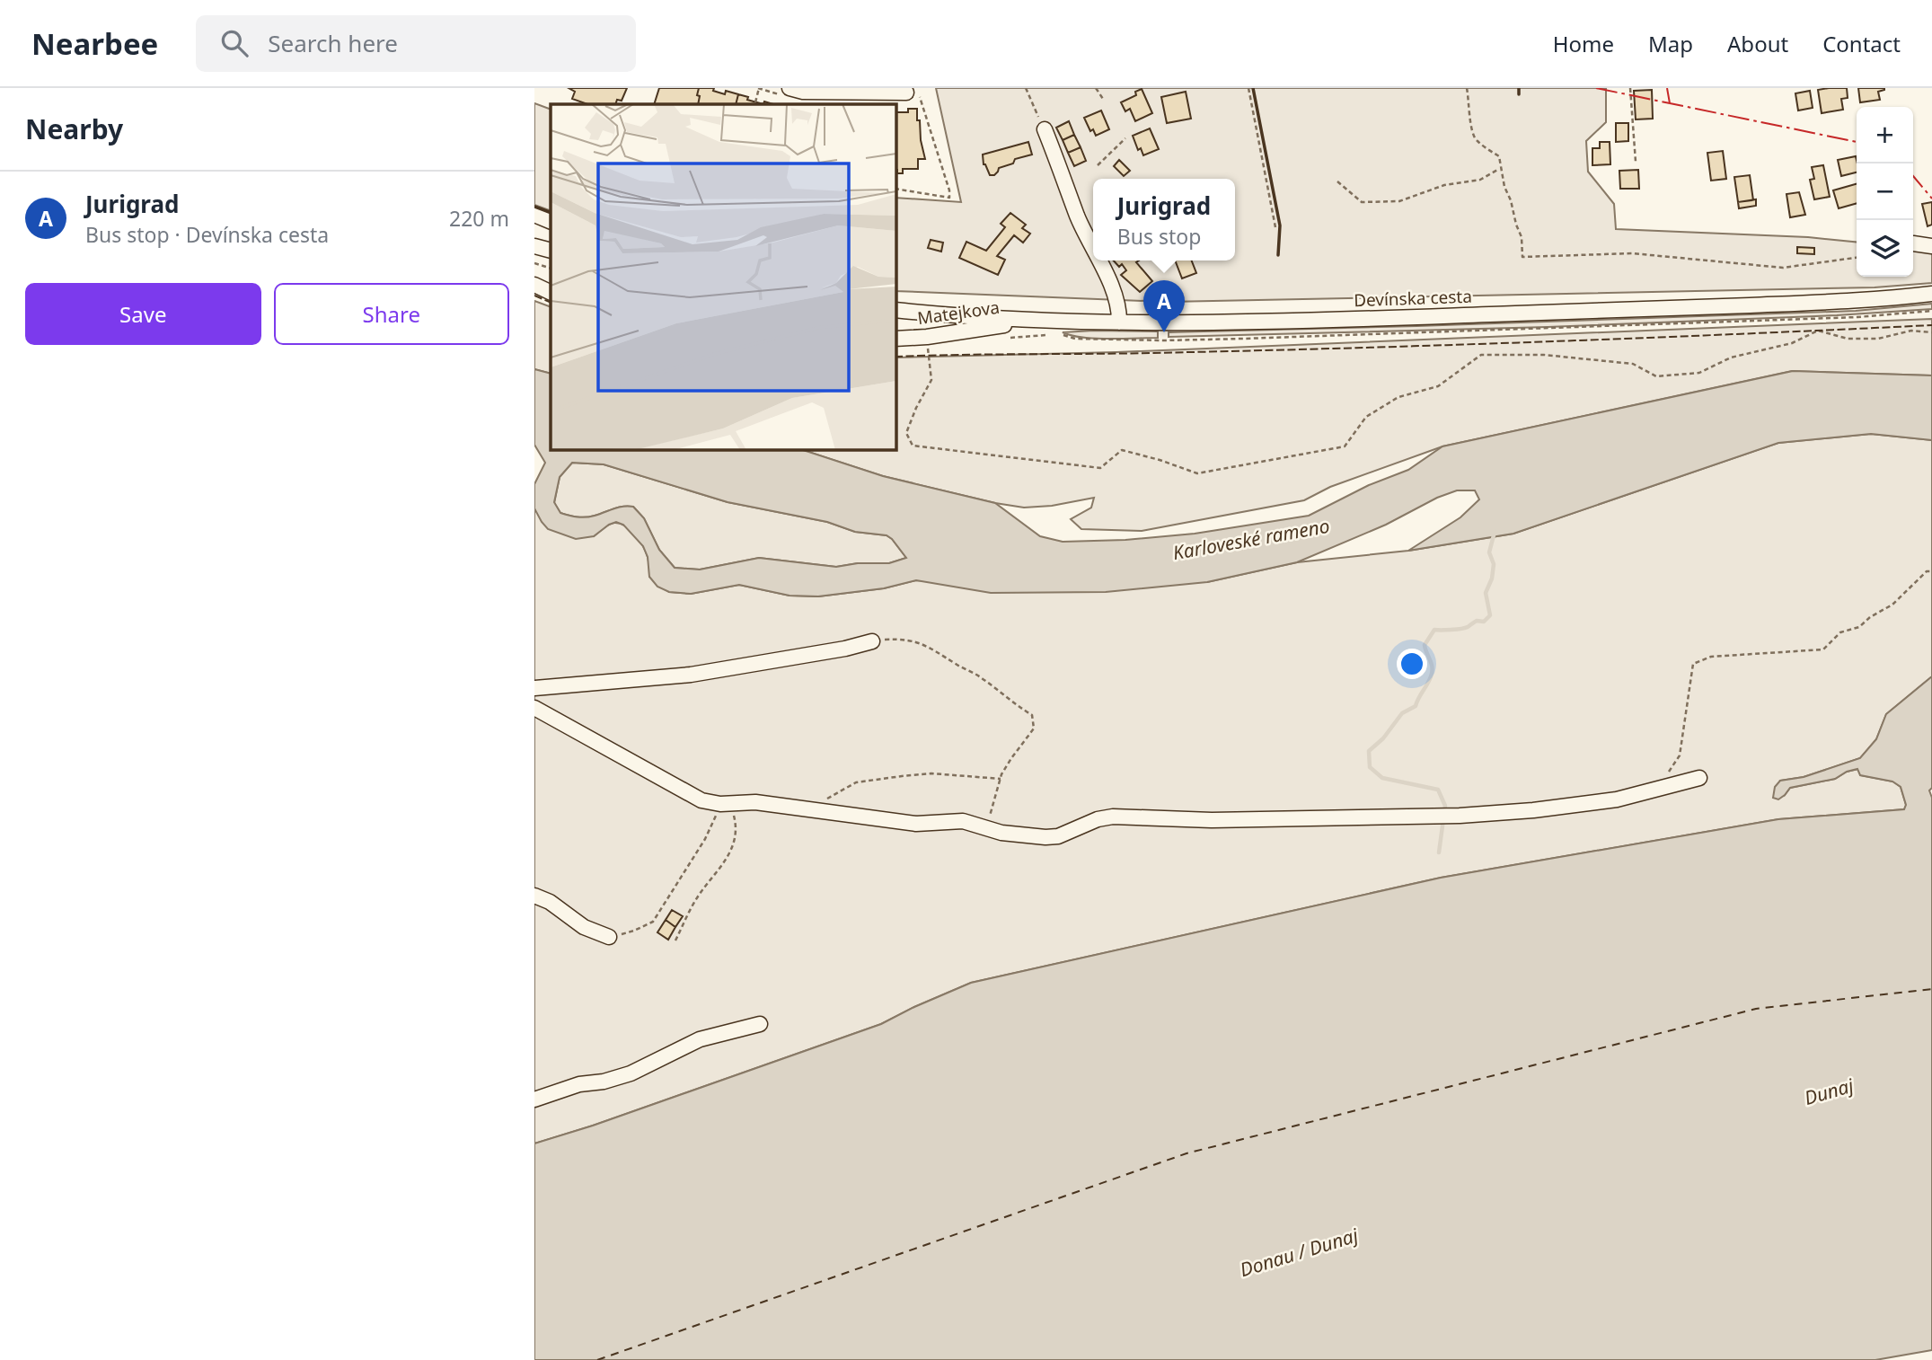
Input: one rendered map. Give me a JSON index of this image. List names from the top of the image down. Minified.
{"streets":{"street":["Devínska cesta","Matejkova"]},"crossings":[["Devínska cesta","Matejkova"]],"water":["Karloveské rameno","Dunaj","Donau / Dunaj"],"page":{"header":"Nearbee","search":"Search here","nav":["Home","Map","About","Contact"],"heading":"Nearby","map_buttons":["+","−"],"list":[{"mark":"A","name":"Jurigrad","note":"Bus stop · Devínska cesta","value":"220 m"}],"popup":["Jurigrad","Bus stop"],"buttons":["Save","Share"],"pins":"A"}}
